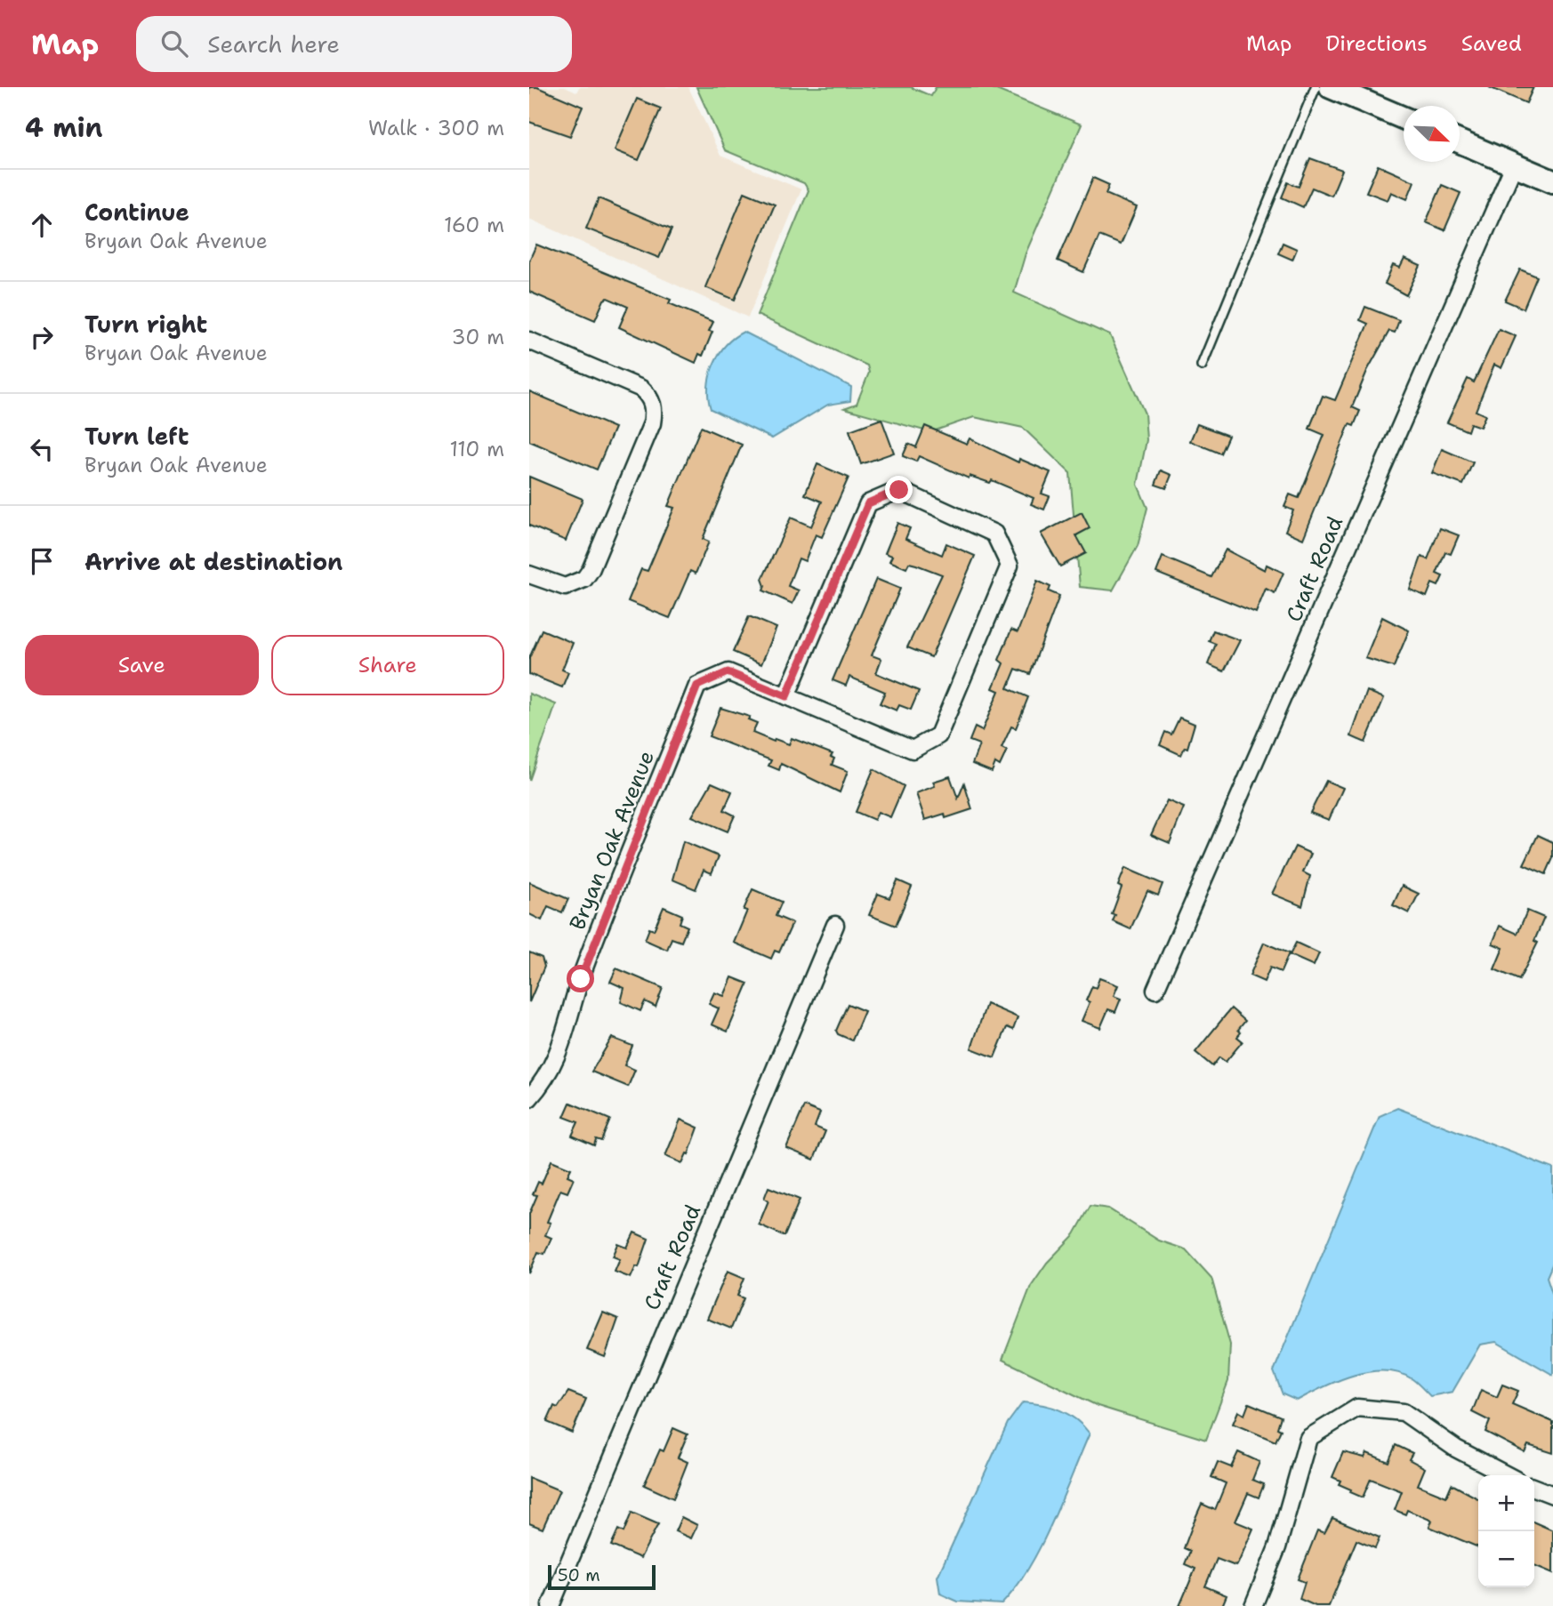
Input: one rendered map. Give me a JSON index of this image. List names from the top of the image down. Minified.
{"streets":{"street":["Craft Road","Bryan Oak Avenue"]},"scale_bar":"50 m","north":"bottom right","page":{"header":"Map","search":"Search here","nav":["Map","Directions","Saved"],"heading":["4 min","Walk · 300 m"],"list":[["Continue","Bryan Oak Avenue","160 m"],["Turn right","Bryan Oak Avenue","30 m"],["Turn left","Bryan Oak Avenue","110 m"],"Arrive at destination"],"buttons":["Save","Share"],"map_buttons":["+","−"],"scale":"50 m"}}
